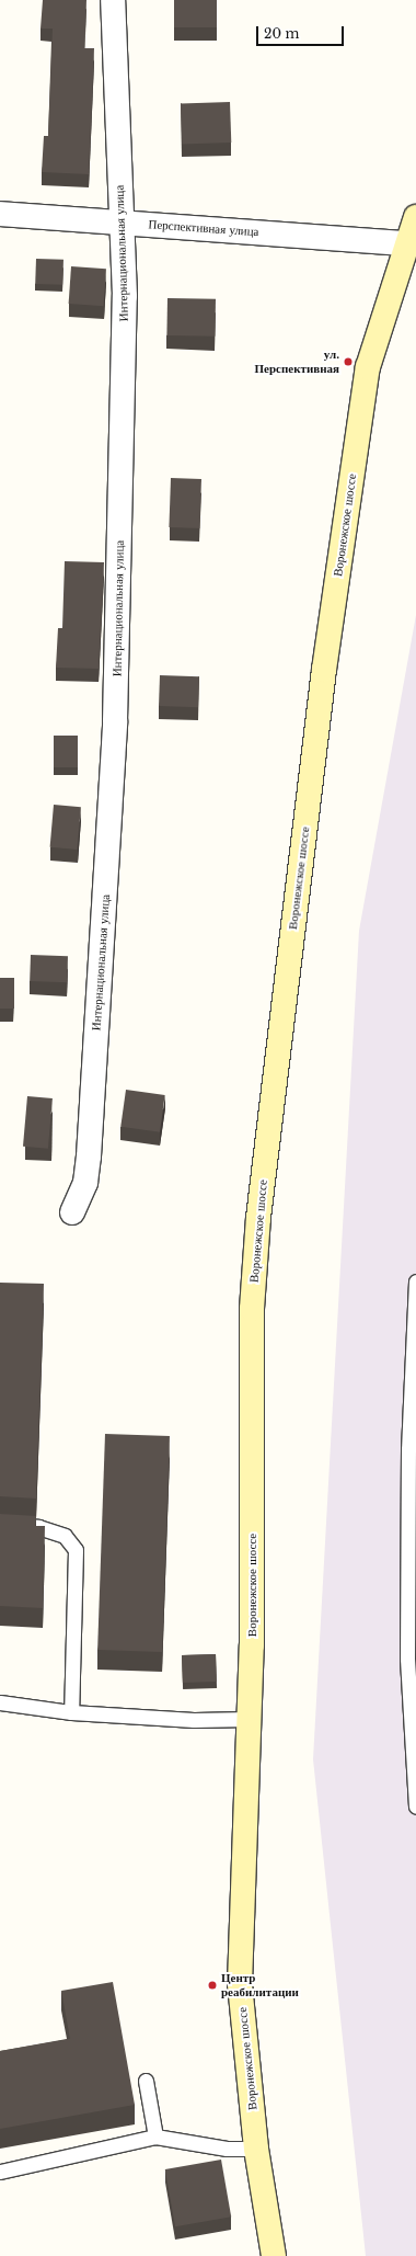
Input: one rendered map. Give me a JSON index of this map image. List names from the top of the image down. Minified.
{"streets":{"main road":["Воронежское шоссе"],"street":["Перспективная улица","Интернациональная улица"]},"crossings":[["Перспективная улица","Интернациональная улица"],["Перспективная улица","Воронежское шоссе"]],"places":["ул. Перспективная","Центр реабилитации"],"scale_bar":"20 m"}
